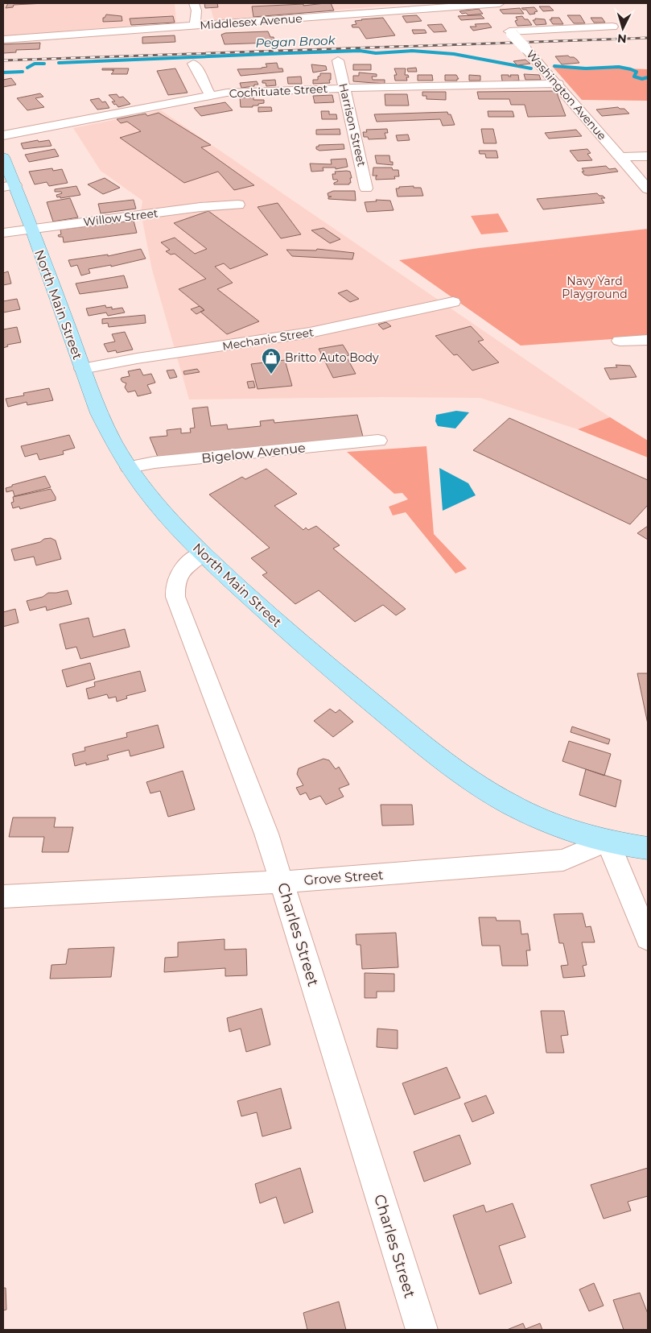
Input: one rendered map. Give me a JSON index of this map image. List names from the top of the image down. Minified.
{"streets":{"main road":["North Main Street"],"street":["Middlesex Avenue","Cochituate Street","Washington Avenue","Harrison Street","Willow Street","Mechanic Street","Bigelow Avenue","Grove Street","Charles Street"]},"crossings":[["Cochituate Street","Washington Avenue"],["Cochituate Street","Harrison Street"],["Willow Street","North Main Street"],["North Main Street","Mechanic Street"],["North Main Street","Bigelow Avenue"],["North Main Street","Grove Street"],["North Main Street","Charles Street"],["Grove Street","Charles Street"]],"water":["Pegan Brook"],"parks":["Navy Yard Playground"],"places":{"shop":["Britto Auto Body"]},"north":"bottom"}
